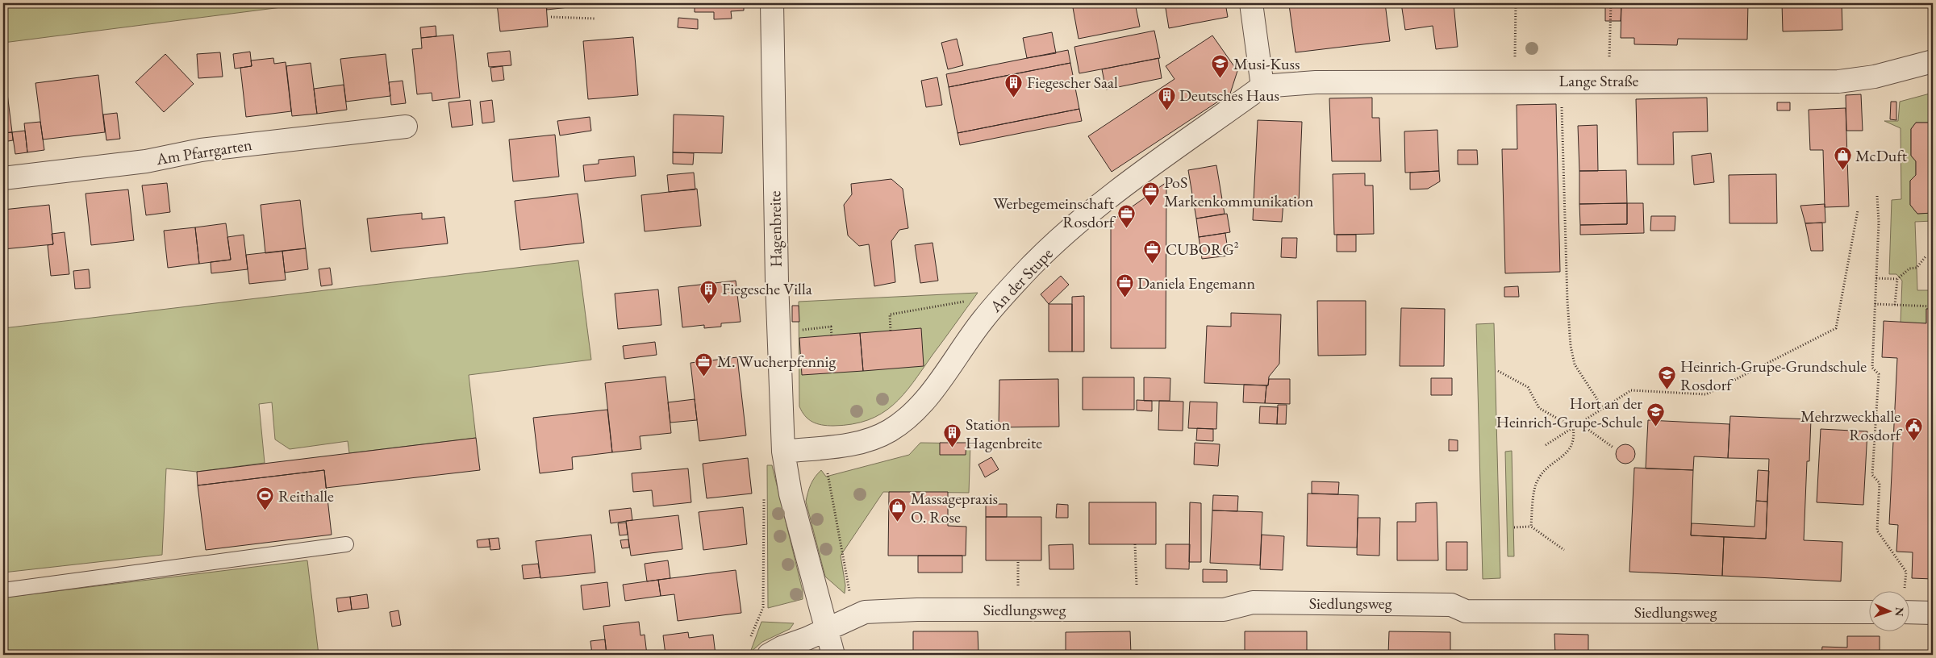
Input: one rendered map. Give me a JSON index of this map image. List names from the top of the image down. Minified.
{"streets":{"street":["Lange Straße","Am Pfarrgarten","Hagenbreite","An der Stupe","Siedlungsweg"]},"crossings":[["Lange Straße","An der Stupe"],["Hagenbreite","An der Stupe"],["Hagenbreite","Siedlungsweg"]],"places":{"school or university":["Musi-Kuss","Heinrich-Grupe-Grundschule Rosdorf","Hort an der Heinrich-Grupe-Schule"],"building":["Fiegescher Saal","Deutsches Haus","Fiegesche Villa","Station Hagenbreite"],"shop":["McDuft","Massagepraxis O. Rose"],"office":["PoS Markenkommunikation","Werbegemeinschaft Rosdorf","CUBORG²","Daniela Engemann","M. Wucherpfennig"],"public building":["Mehrzweckhalle Rosdorf"],"sports":["Reithalle"]},"north":"right"}
